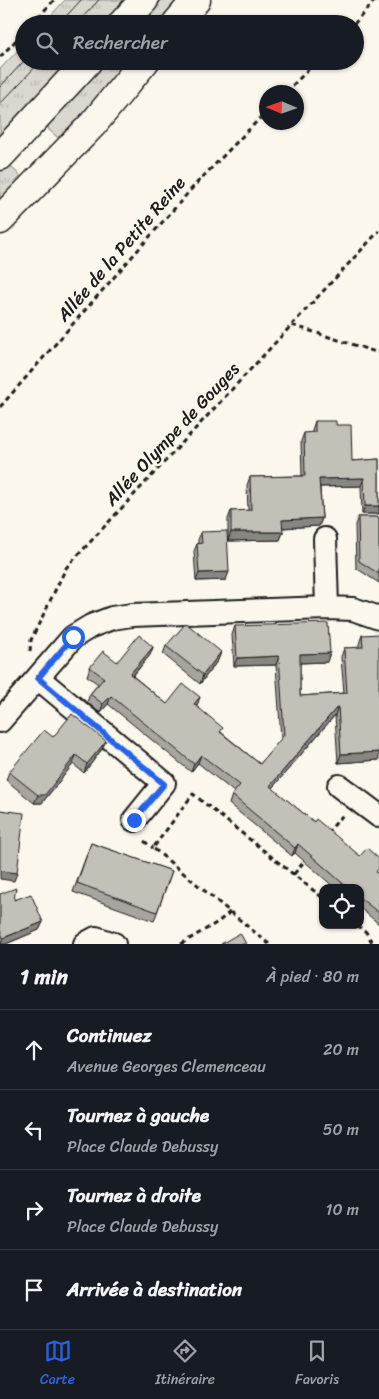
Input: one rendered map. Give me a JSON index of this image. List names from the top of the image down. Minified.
{"streets":{"path":["Allée de la Petite Reine","Allée Olympe de Gouges"]},"north":"left","page":{"search":"Rechercher","heading":["1 min","À pied · 80 m"],"list":[["Continuez","Avenue Georges Clemenceau","20 m"],["Tournez à gauche","Place Claude Debussy","50 m"],["Tournez à droite","Place Claude Debussy","10 m"],"Arrivée à destination"],"nav":["Carte","Itinéraire","Favoris"]}}
